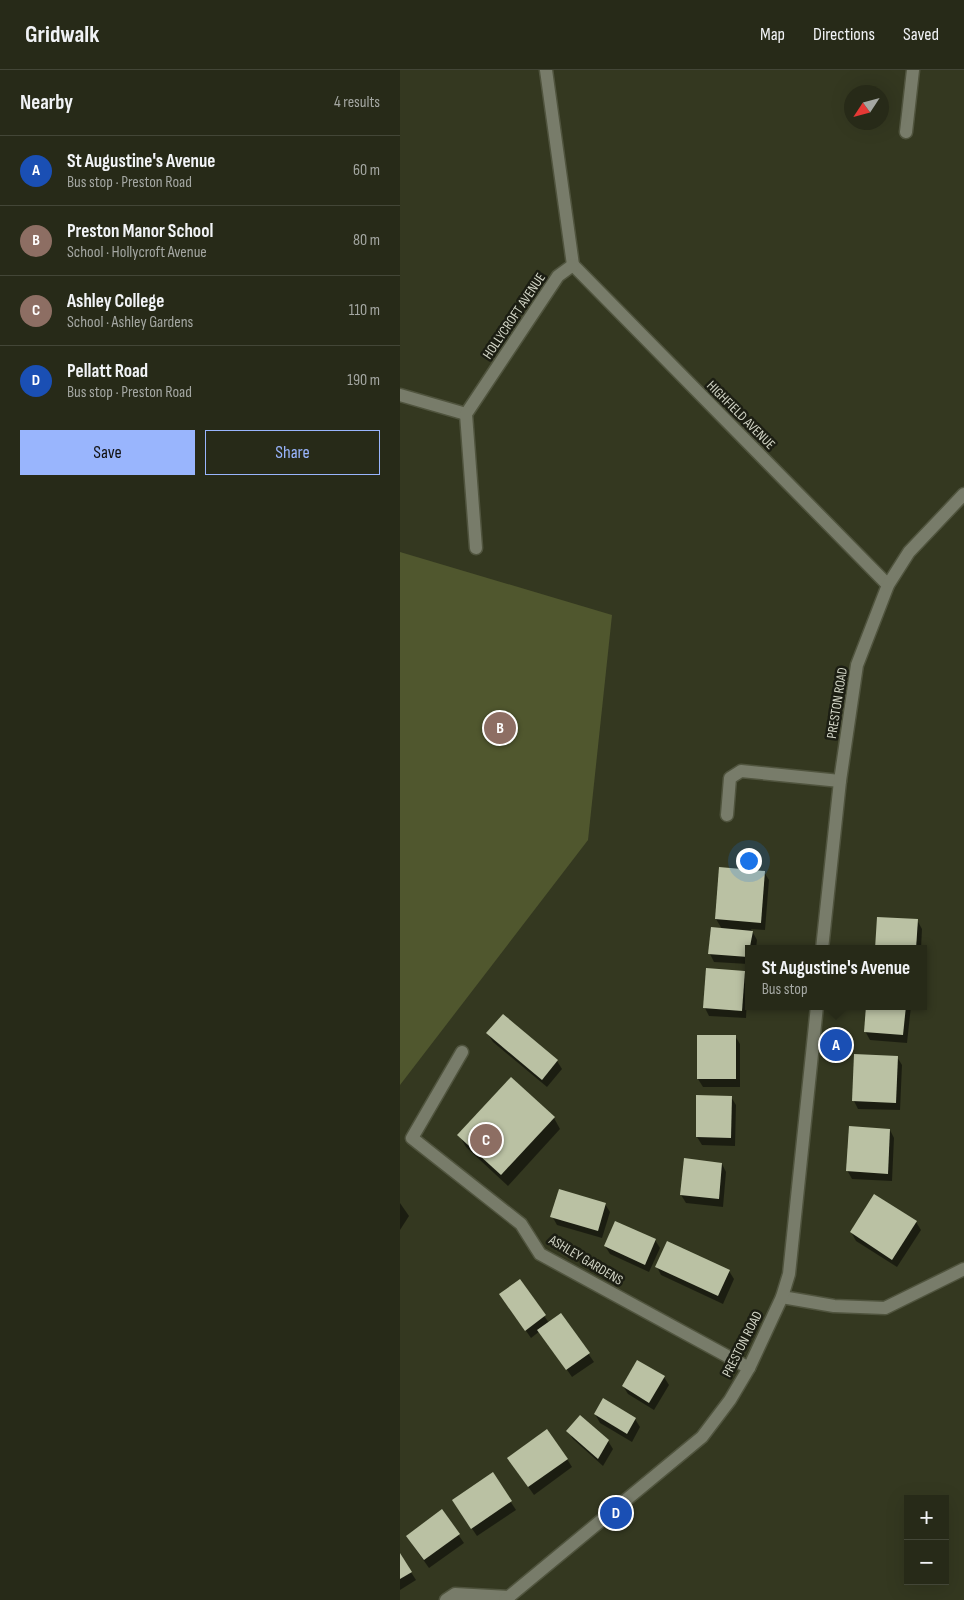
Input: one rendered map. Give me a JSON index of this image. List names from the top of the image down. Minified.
{"streets":{"street":["HOLLYCROFT AVENUE","HIGHFIELD AVENUE","PRESTON ROAD","ASHLEY GARDENS"]},"crossings":[["HOLLYCROFT AVENUE","HIGHFIELD AVENUE"],["HIGHFIELD AVENUE","PRESTON ROAD"],["PRESTON ROAD","ASHLEY GARDENS"]],"north":"bottom left","page":{"header":"Gridwalk","nav":["Map","Directions","Saved"],"heading":["Nearby","4 results"],"list":[{"mark":"A","name":"St Augustine's Avenue","note":"Bus stop · Preston Road","value":"60 m"},{"mark":"B","name":"Preston Manor School","note":"School · Hollycroft Avenue","value":"80 m"},{"mark":"C","name":"Ashley College","note":"School · Ashley Gardens","value":"110 m"},{"mark":"D","name":"Pellatt Road","note":"Bus stop · Preston Road","value":"190 m"}],"buttons":["Save","Share"],"pins":["B","A","C","D"],"popup":["St Augustine's Avenue","Bus stop"],"map_buttons":["+","−"]}}
